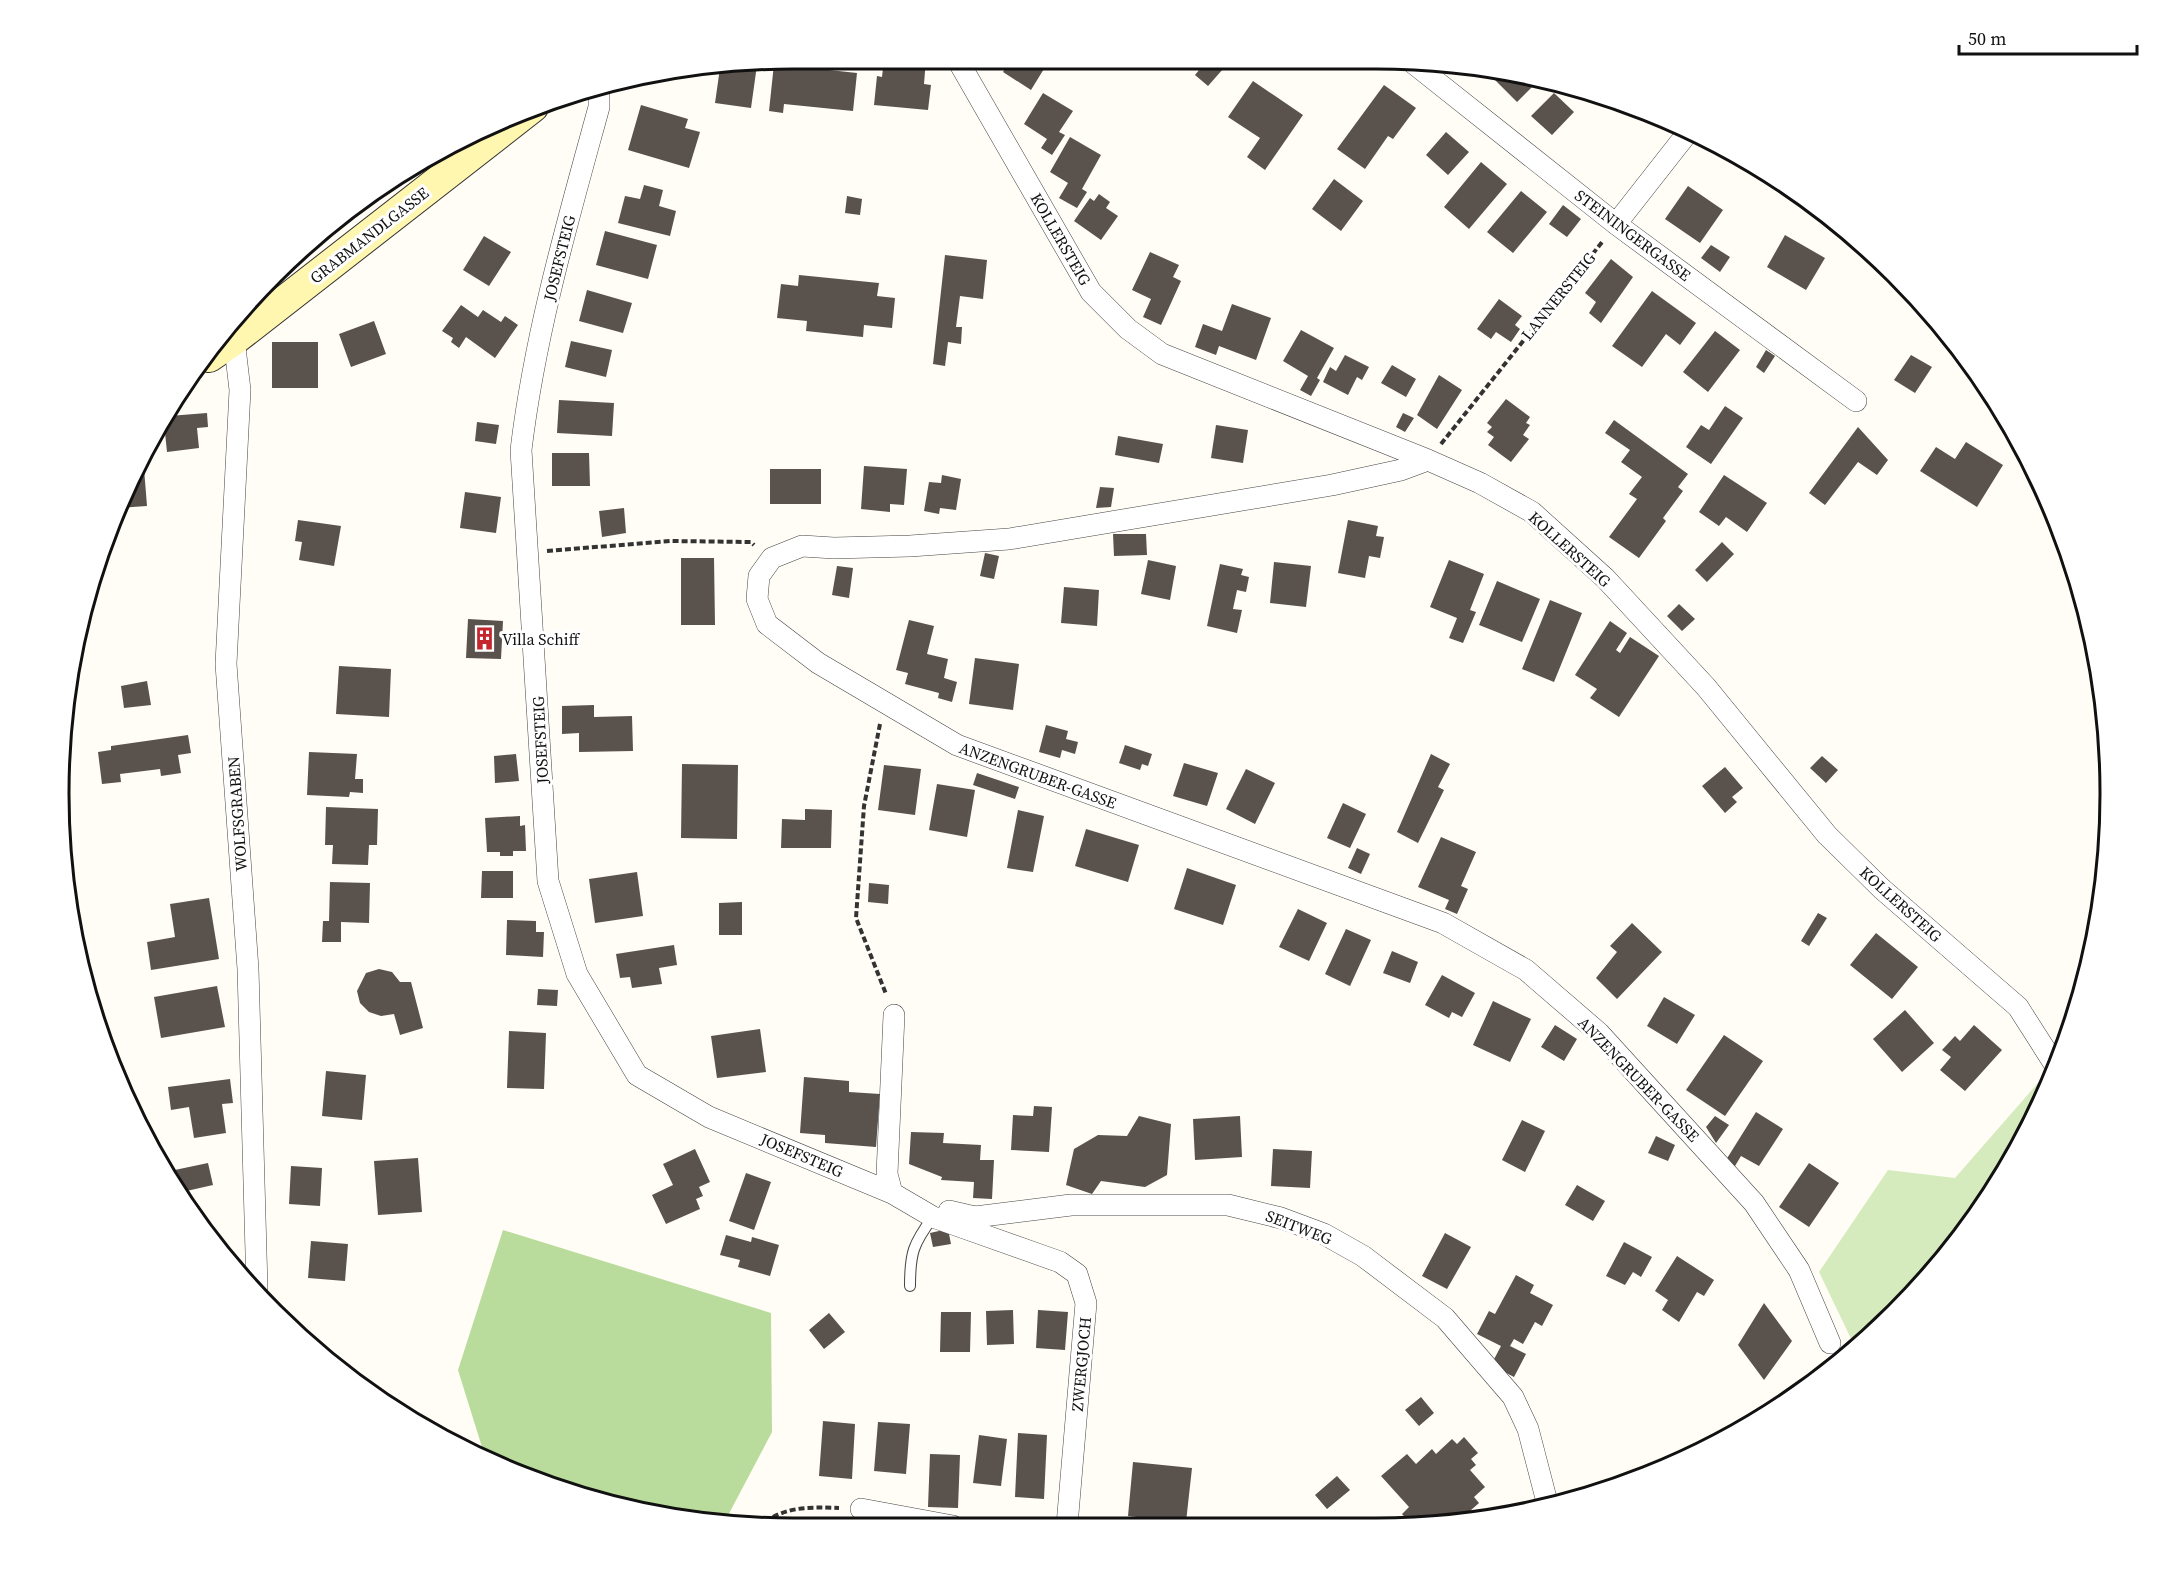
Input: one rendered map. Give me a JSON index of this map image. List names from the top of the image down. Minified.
{"streets":{"street":["GRABMANDLGASSE","STEININGERGASSE","KOLLERSTEIG","JOSEFSTEIG","ANZENGRUBER-GASSE","WOLFSGRABEN","SEITWEG","ZWERGJOCH"],"path":["LANNERSTEIG"]},"crossings":[["STEININGERGASSE","LANNERSTEIG"],["KOLLERSTEIG","LANNERSTEIG"],["JOSEFSTEIG","SEITWEG"],["JOSEFSTEIG","ZWERGJOCH"],["SEITWEG","ZWERGJOCH"]],"places":{"building":["Villa Schiff"]},"scale_bar":"50 m"}
